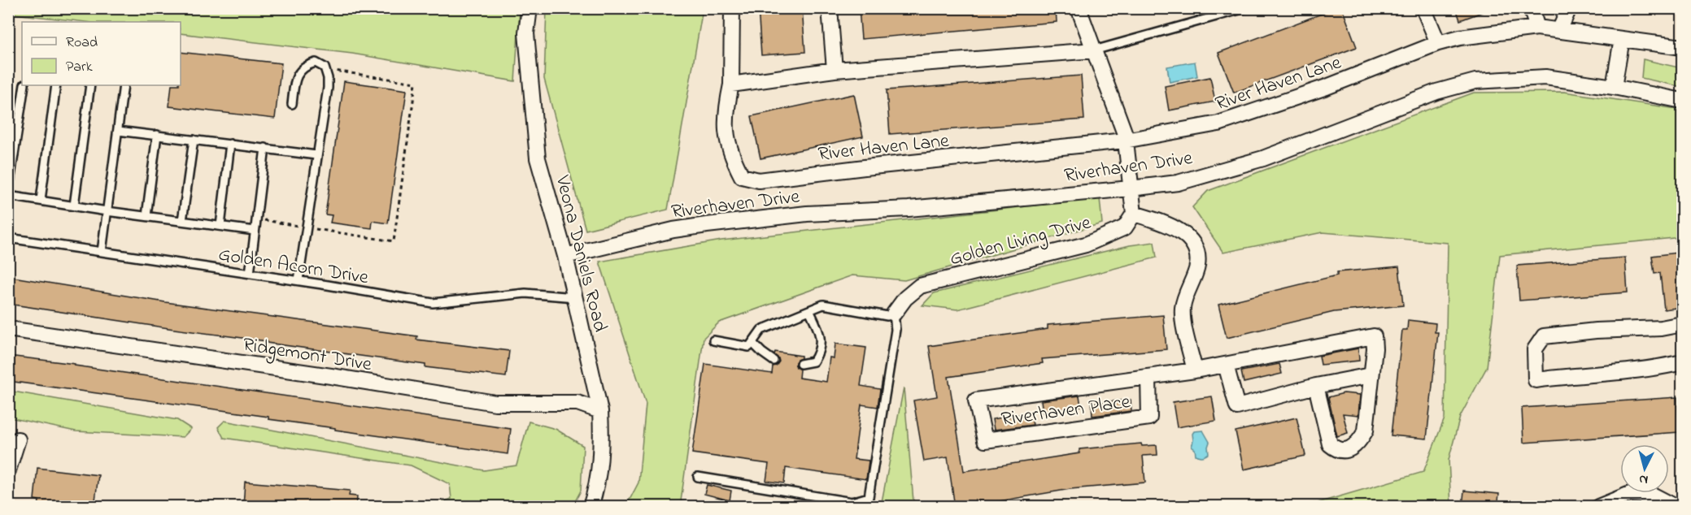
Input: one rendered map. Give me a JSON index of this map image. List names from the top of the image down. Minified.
{"streets":{"street":["River Haven Lane","Riverhaven Drive","Golden Living Drive","Veona Daniels Road","Ridgemont Drive","Riverhaven Place"],"lane":["Golden Acorn Drive"]},"crossings":[["Riverhaven Drive","Veona Daniels Road"],["Veona Daniels Road","Golden Acorn Drive"],["Veona Daniels Road","Ridgemont Drive"]],"legend":["Road","Park"],"north":"bottom"}
